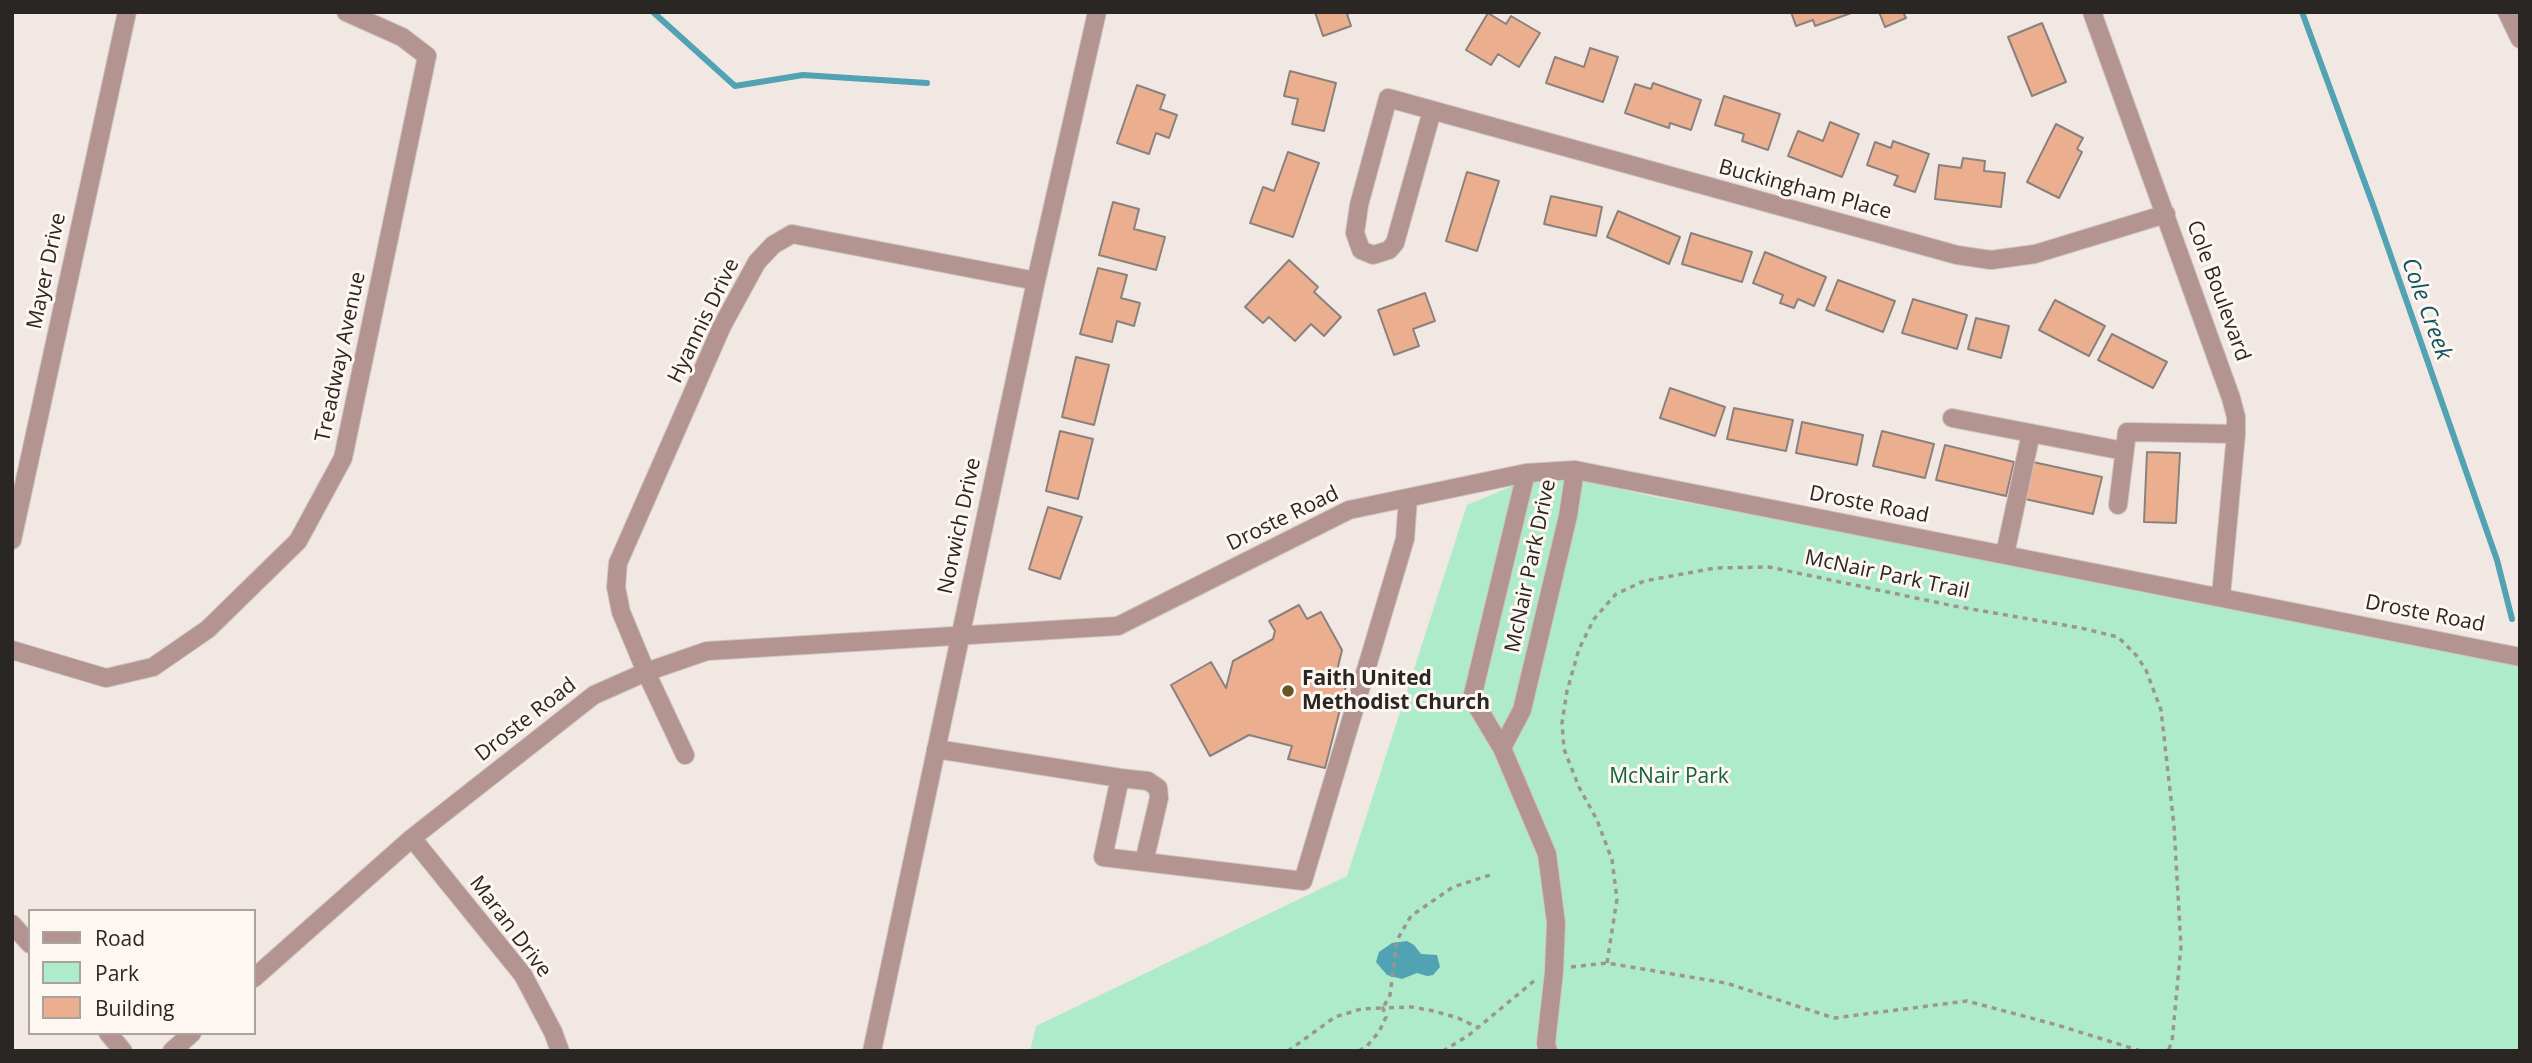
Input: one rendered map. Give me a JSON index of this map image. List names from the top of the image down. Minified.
{"streets":{"street":["Buckingham Place","Mayer Drive","Cole Boulevard","Hyannis Drive","Treadway Avenue","Droste Road","Norwich Drive","McNair Park Drive","Maran Drive"],"path":["McNair Park Trail"]},"crossings":[["Buckingham Place","Cole Boulevard"],["Cole Boulevard","Droste Road"],["Hyannis Drive","Droste Road"],["Hyannis Drive","Norwich Drive"],["Droste Road","Norwich Drive"],["Droste Road","McNair Park Drive"],["Droste Road","Maran Drive"]],"water":["Cole Creek"],"parks":["McNair Park"],"places":["Faith United Methodist Church"],"legend":["Road","Park","Building"]}
